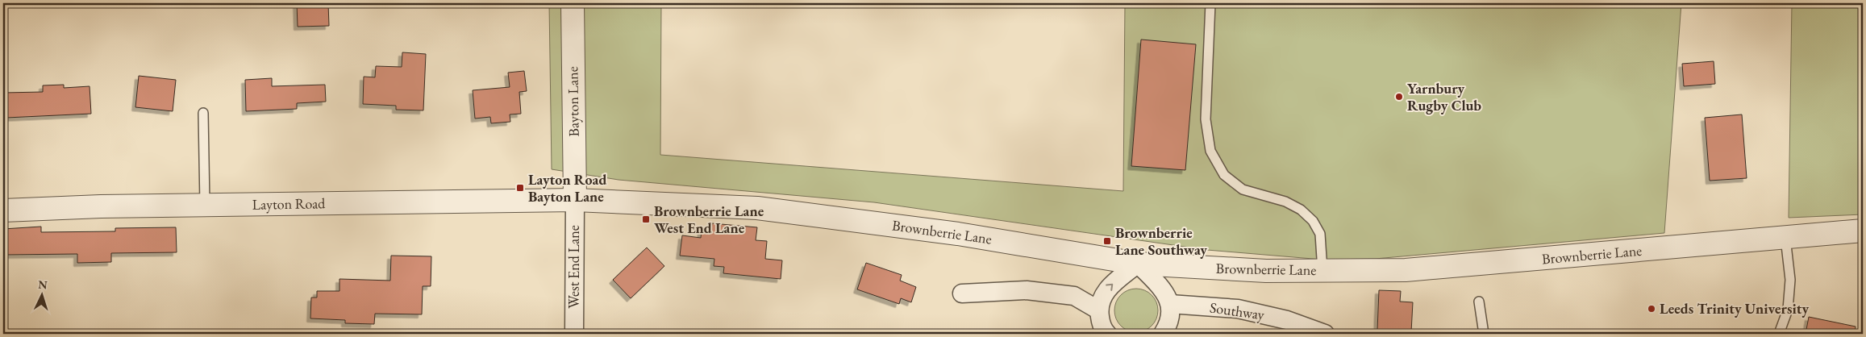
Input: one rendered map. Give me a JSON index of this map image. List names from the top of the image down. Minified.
{"streets":{"street":["Bayton Lane","Layton Road","Brownberrie Lane","West End Lane","Southway"]},"crossings":[["Bayton Lane","Layton Road"],["Bayton Lane","Brownberrie Lane"],["Bayton Lane","West End Lane"],["Layton Road","Brownberrie Lane"],["Layton Road","West End Lane"],["Brownberrie Lane","West End Lane"]],"places":{"other":["Yarnbury Rugby Club","Leeds Trinity University"],"transit":["Layton Road Bayton Lane","Brownberrie Lane West End Lane","Brownberrie Lane Southway"]},"north":"top"}
